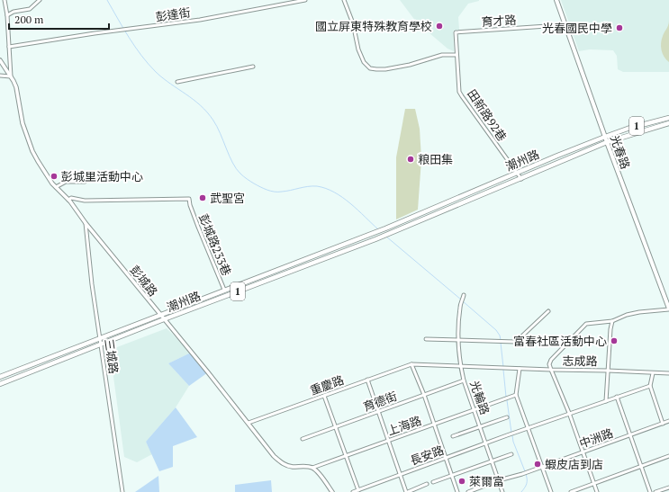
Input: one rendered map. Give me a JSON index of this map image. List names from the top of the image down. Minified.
{"streets":{"main road":["1","光春路","潮州路"],"street":["彭達街","育才路","田新路92巷","彭城路233巷","彭城路","三城路","志成路","重慶路","光輪路","育德街","上海路","中洲路","長安路"]},"crossings":[["育才路","田新路92巷"],["育才路","光春路"],["田新路92巷","潮州路"],["光春路","潮州路"],["潮州路","彭城路233巷"],["潮州路","彭城路"],["潮州路","三城路"],["彭城路233巷","彭城路"],["彭城路","三城路"],["彭城路","重慶路"],["彭城路","上海路"],["志成路","光輪路"],["光輪路","育德街"],["光輪路","上海路"],["光輪路","中洲路"],["光輪路","長安路"]],"places":["國立屏東特殊教育學校","光春國民中學","粮田集","彭城里活動中心","武聖宮","富春社區活動中心","蝦皮店到店","萊爾富"],"scale_bar":"200 m"}
